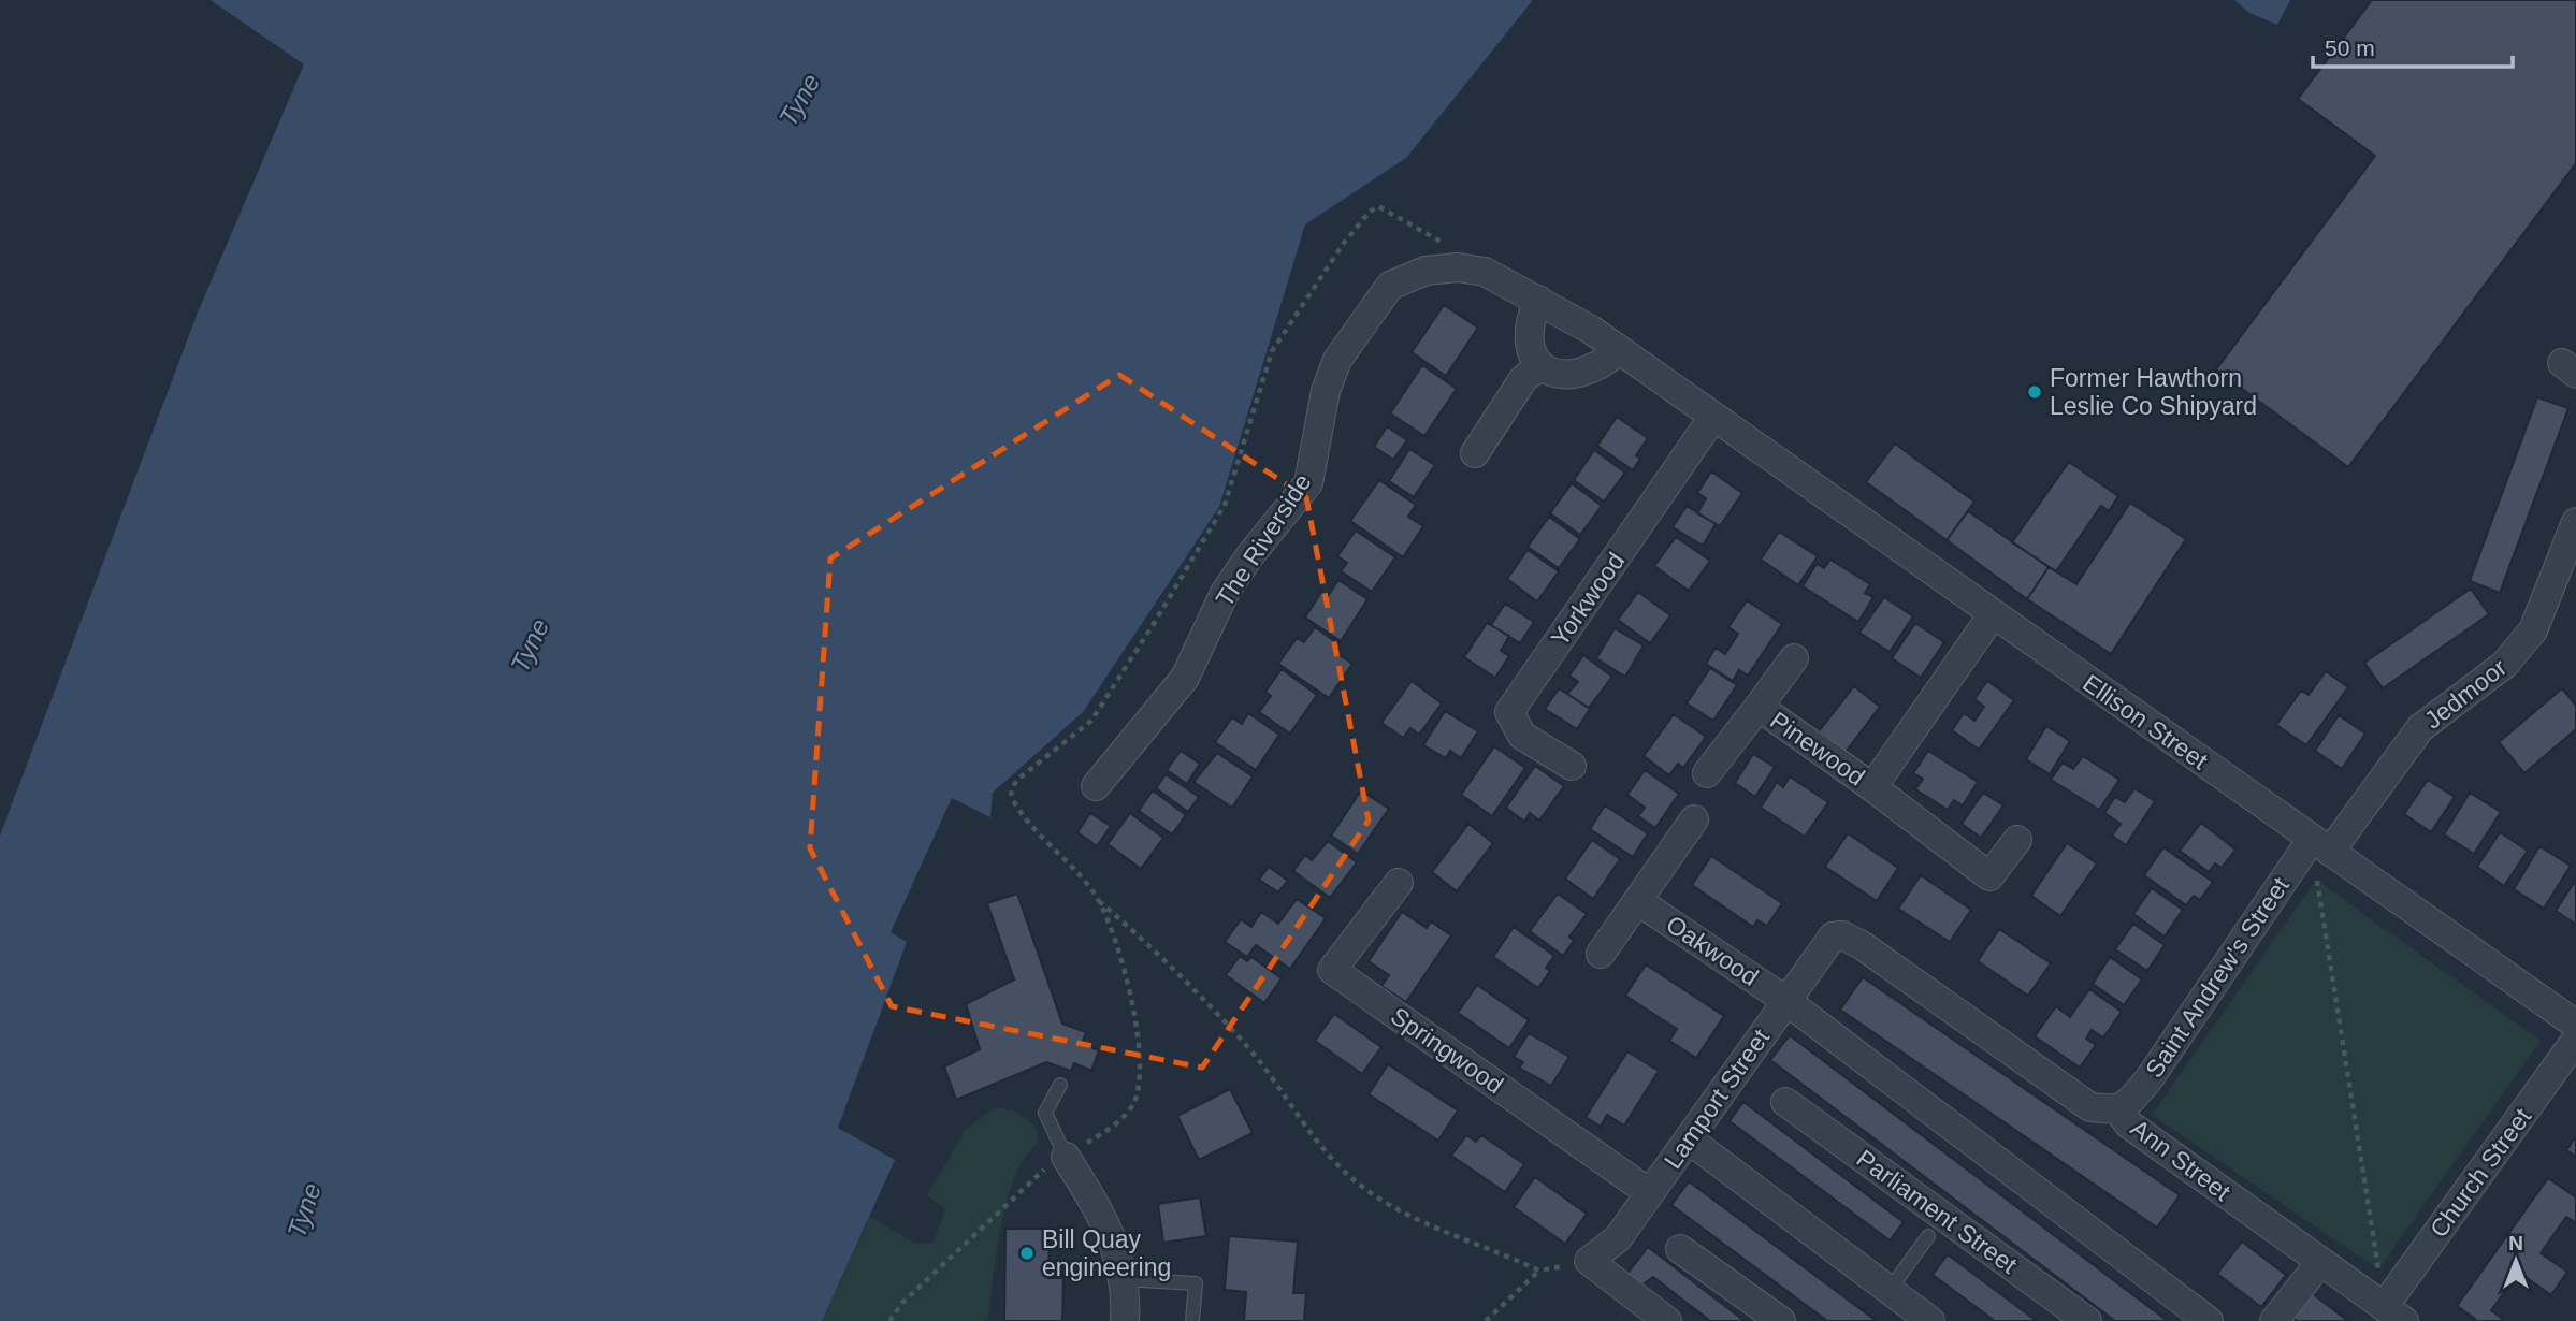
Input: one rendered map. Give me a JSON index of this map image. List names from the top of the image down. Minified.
{"streets":{"street":["The Riverside","Yorkwood","Jedmoor","Ellison Street","Pinewood","Oakwood","Saint Andrew's Street","Springwood","Lamport Street","Ann Street","Church Street","Parliament Street"]},"crossings":[["The Riverside","Yorkwood"],["The Riverside","Ellison Street"],["Yorkwood","Ellison Street"],["Jedmoor","Ellison Street"],["Jedmoor","Saint Andrew's Street"],["Ellison Street","Pinewood"],["Ellison Street","Saint Andrew's Street"],["Oakwood","Lamport Street"],["Saint Andrew's Street","Ann Street"],["Springwood","Lamport Street"],["Lamport Street","Ann Street"],["Ann Street","Church Street"]],"water":["Tyne"],"places":["Former Hawthorn Leslie Co Shipyard","Bill Quay engineering"],"scale_bar":"50 m","north":"top"}
